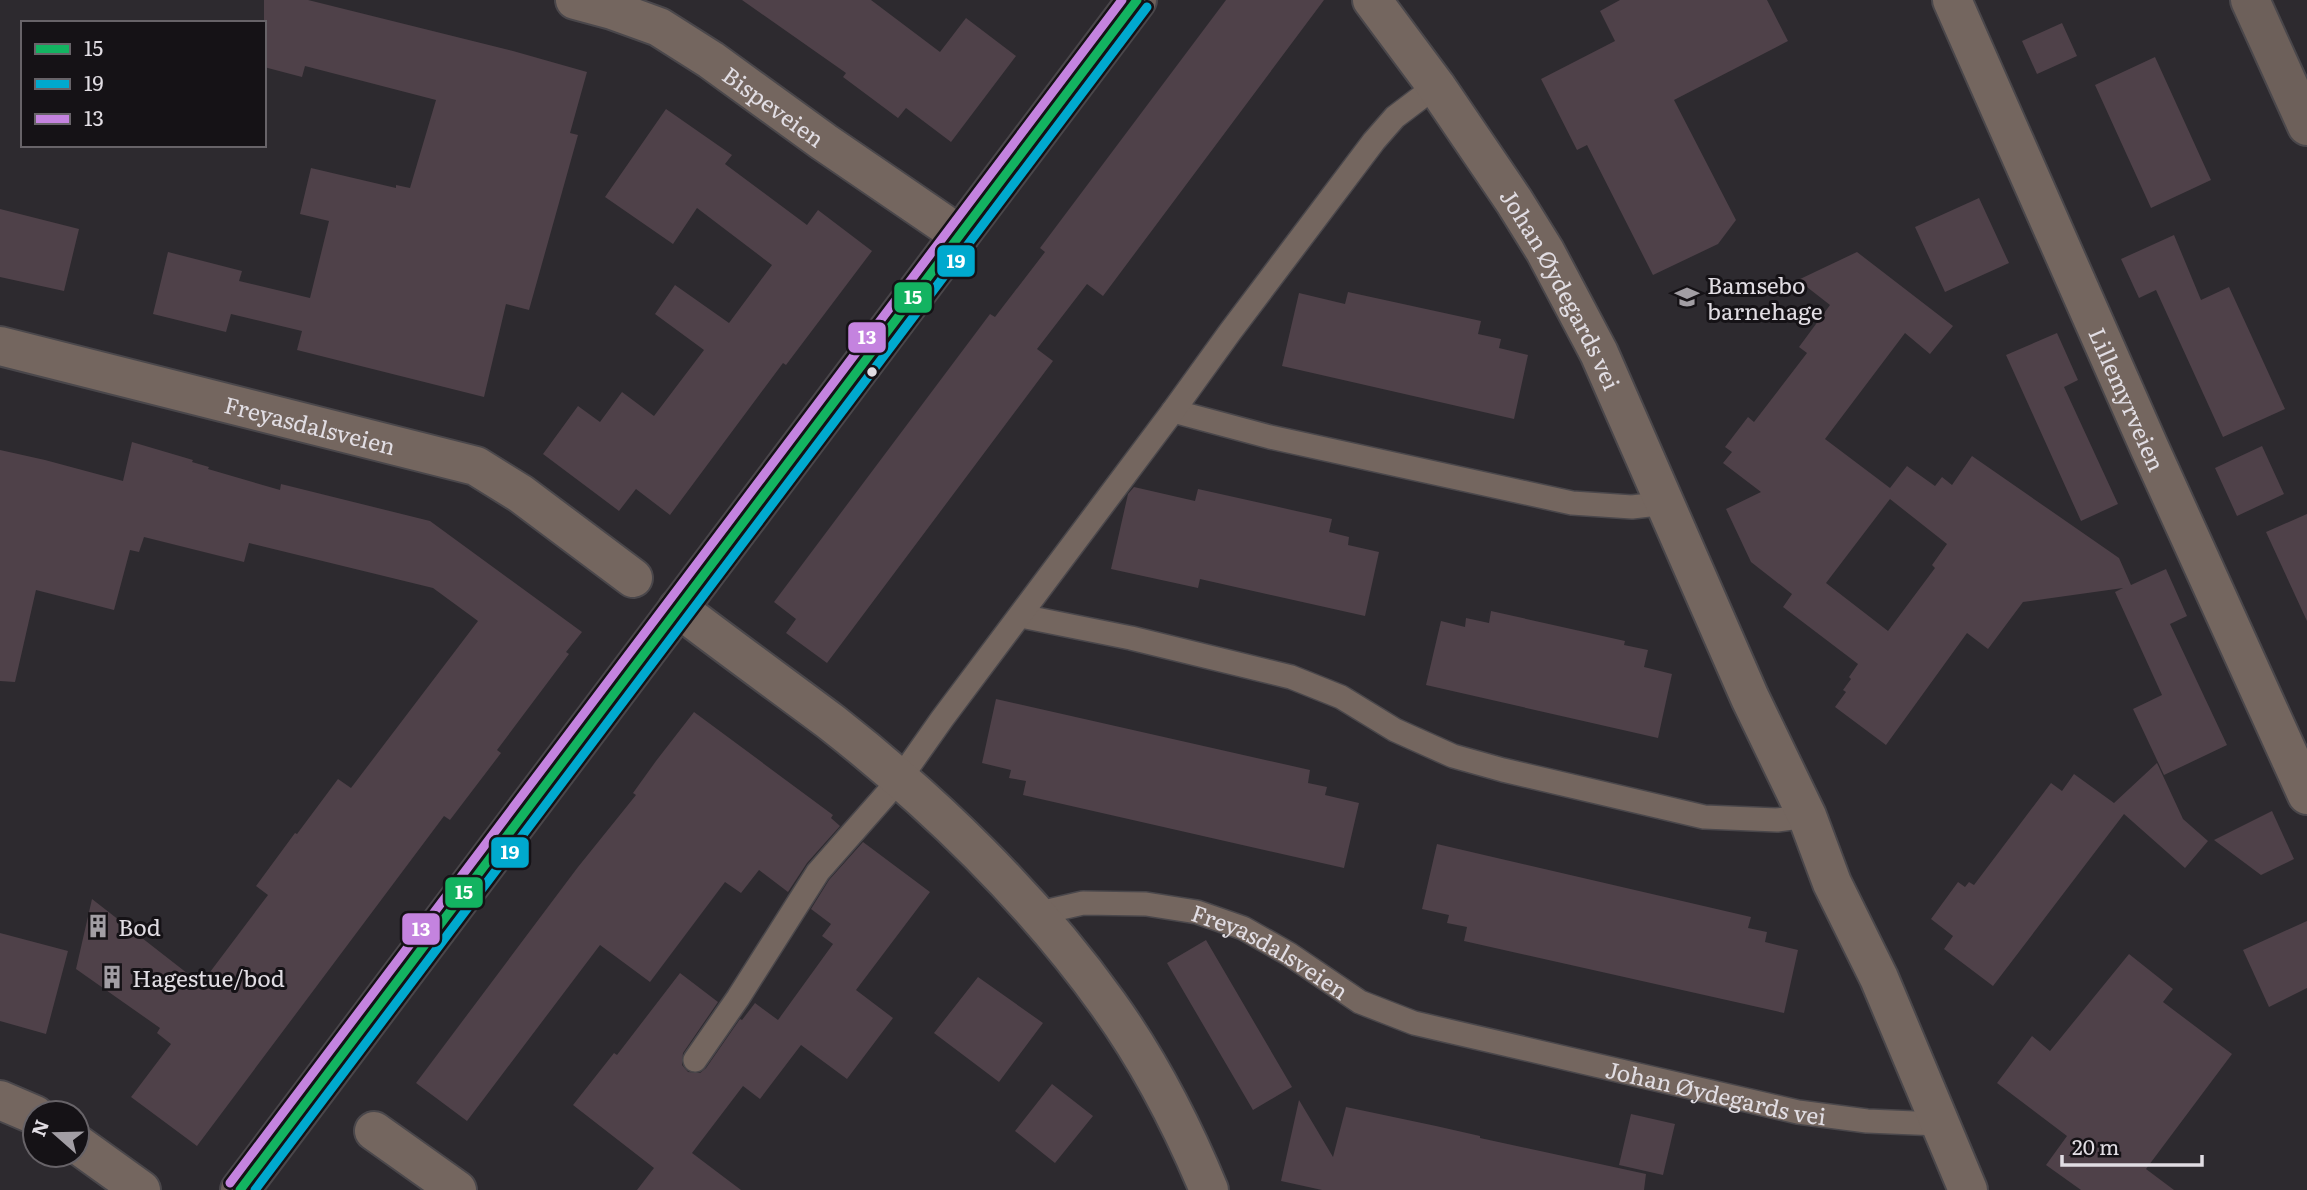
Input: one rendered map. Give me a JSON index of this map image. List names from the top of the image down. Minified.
{"streets":{"street":["Bispeveien","Johan Øydegards vei","Lillemyrveien","Freyasdalsveien"]},"crossings":[["Johan Øydegards vei","Freyasdalsveien"]],"places":{"school or university":["Bamsebo barnehage"],"building":["Bod","Hagestue/bod"]},"lines":["transit line 15","transit line 13","transit line 19"],"legend":["15","19","13"],"scale_bar":"20 m","north":"left"}
